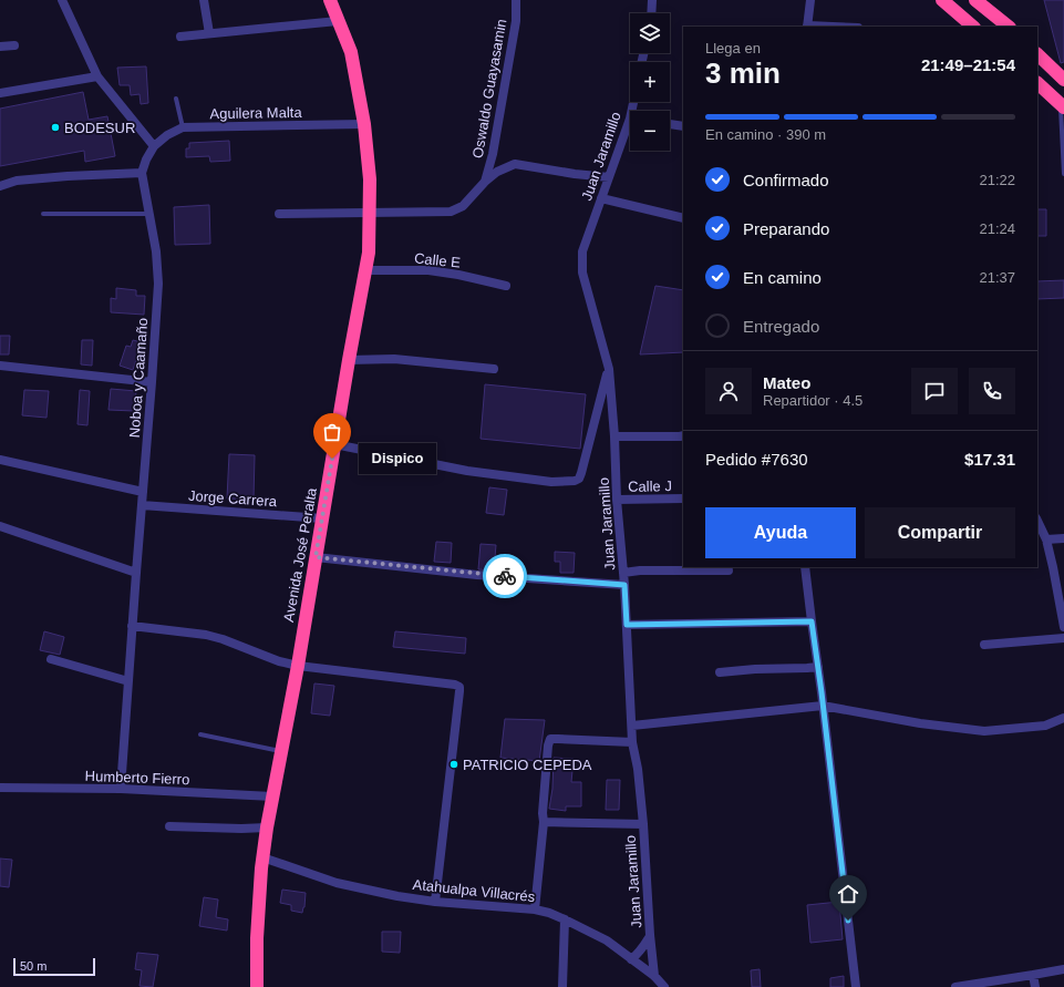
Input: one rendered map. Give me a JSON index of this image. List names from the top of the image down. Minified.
{"streets":{"highway":["Avenida José Peralta"],"street":["Oswaldo Guayasamin","Aguilera Malta","Juan Jaramillo","Calle E","Noboa y Caamaño","Calle J","Jorge Carrera","Humberto Fierro","Atahualpa Villacrés"]},"crossings":[["Aguilera Malta","Avenida José Peralta"],["Juan Jaramillo","Calle J"],["Juan Jaramillo","Atahualpa Villacrés"],["Calle E","Avenida José Peralta"],["Noboa y Caamaño","Jorge Carrera"],["Noboa y Caamaño","Humberto Fierro"],["Jorge Carrera","Avenida José Peralta"],["Avenida José Peralta","Humberto Fierro"],["Avenida José Peralta","Atahualpa Villacrés"]],"places":["BODESUR","Dispico","PATRICIO CEPEDA"],"scale_bar":"50 m","page":{"map_buttons":["+","−"],"heading":["3 min","Llega en","21:49–21:54"],"panel":["Mateo","Repartidor · 4.5","Pedido #7630","$17.31"],"bar":"En camino · 390 m","list":[["Confirmado","21:22"],["Preparando","21:24"],["En camino","21:37"],"Entregado"],"bubble":"Dispico","buttons":["Ayuda","Compartir"],"scale":"50 m"}}
